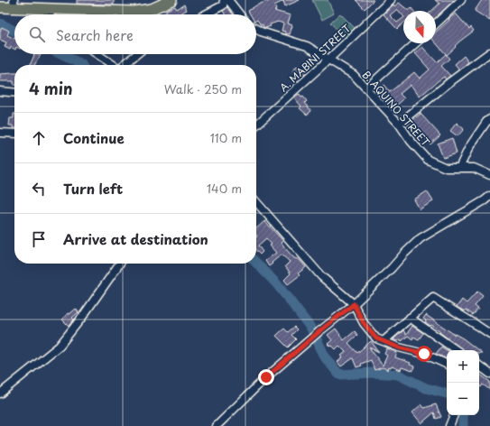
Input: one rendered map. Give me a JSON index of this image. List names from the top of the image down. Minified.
{"streets":{"street":["A. MABINI STREET","B. AQUINO STREET"]},"crossings":[["A. MABINI STREET","B. AQUINO STREET"]],"north":"bottom","page":{"search":"Search here","heading":["4 min","Walk · 250 m"],"list":[["Continue","110 m"],["Turn left","140 m"],"Arrive at destination"],"map_buttons":["+","−"]}}
